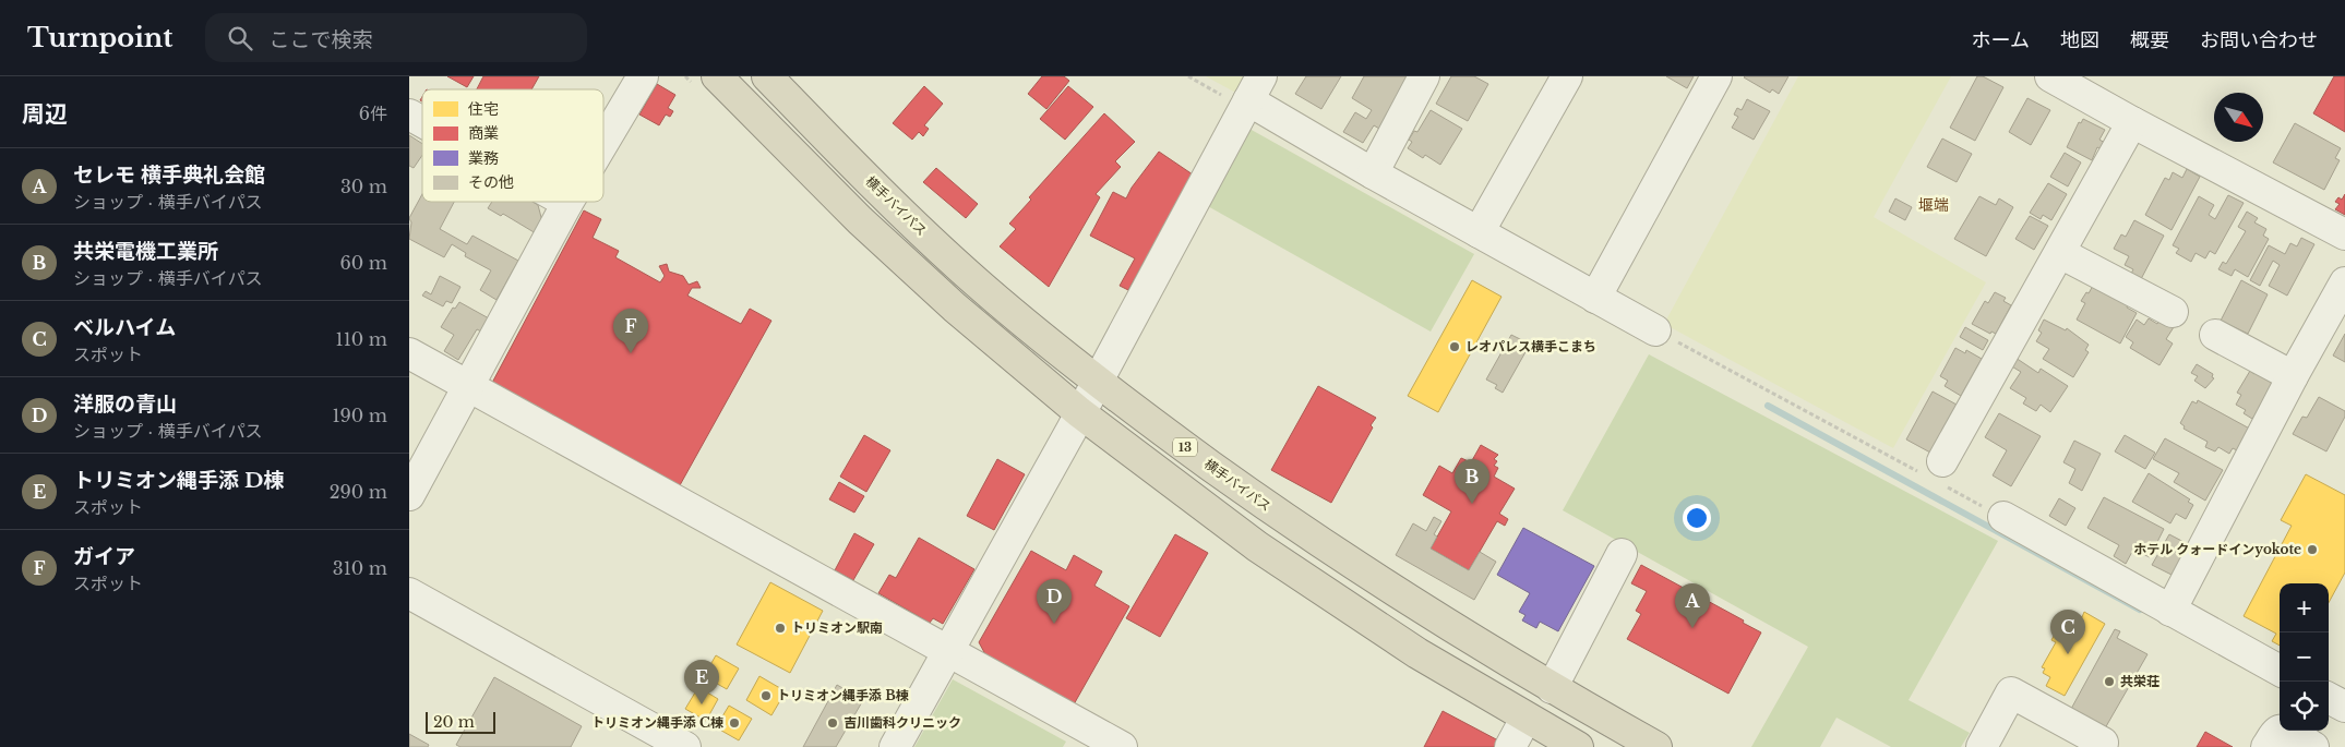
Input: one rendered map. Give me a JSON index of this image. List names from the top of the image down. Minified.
{"streets":{"highway":["横手バイパス","13"]},"districts":["堰端"],"places":["レオパレス横手こまち","ホテル クォードインyokote","トリミオン駅南","共栄荘","トリミオン縄手添 B棟","トリミオン縄手添 C棟","吉川歯科クリニック"],"legend":["住宅","商業","業務","その他"],"scale_bar":"20 m","north":"bottom right","page":{"header":"Turnpoint","search":"ここで検索","nav":["ホーム","地図","概要","お問い合わせ"],"heading":["周辺","6件"],"list":[{"mark":"A","name":"セレモ 横手典礼会館","note":"ショップ · 横手バイパス","value":"30 m"},{"mark":"B","name":"共栄電機工業所","note":"ショップ · 横手バイパス","value":"60 m"},{"mark":"C","name":"ベルハイム","note":"スポット","value":"110 m"},{"mark":"D","name":"洋服の青山","note":"ショップ · 横手バイパス","value":"190 m"},{"mark":"E","name":"トリミオン縄手添 D棟","note":"スポット","value":"290 m"},{"mark":"F","name":"ガイア","note":"スポット","value":"310 m"}],"pins":["F","B","D","A","C","E"],"map_buttons":["+","−"],"scale":"20 m"}}
